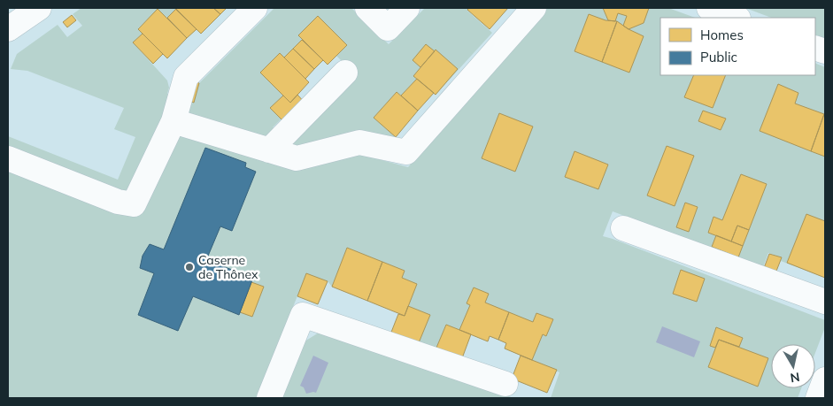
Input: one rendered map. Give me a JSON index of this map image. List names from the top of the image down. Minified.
{"places":["Caserne de Thônex"],"legend":["Homes","Public"],"north":"bottom"}
